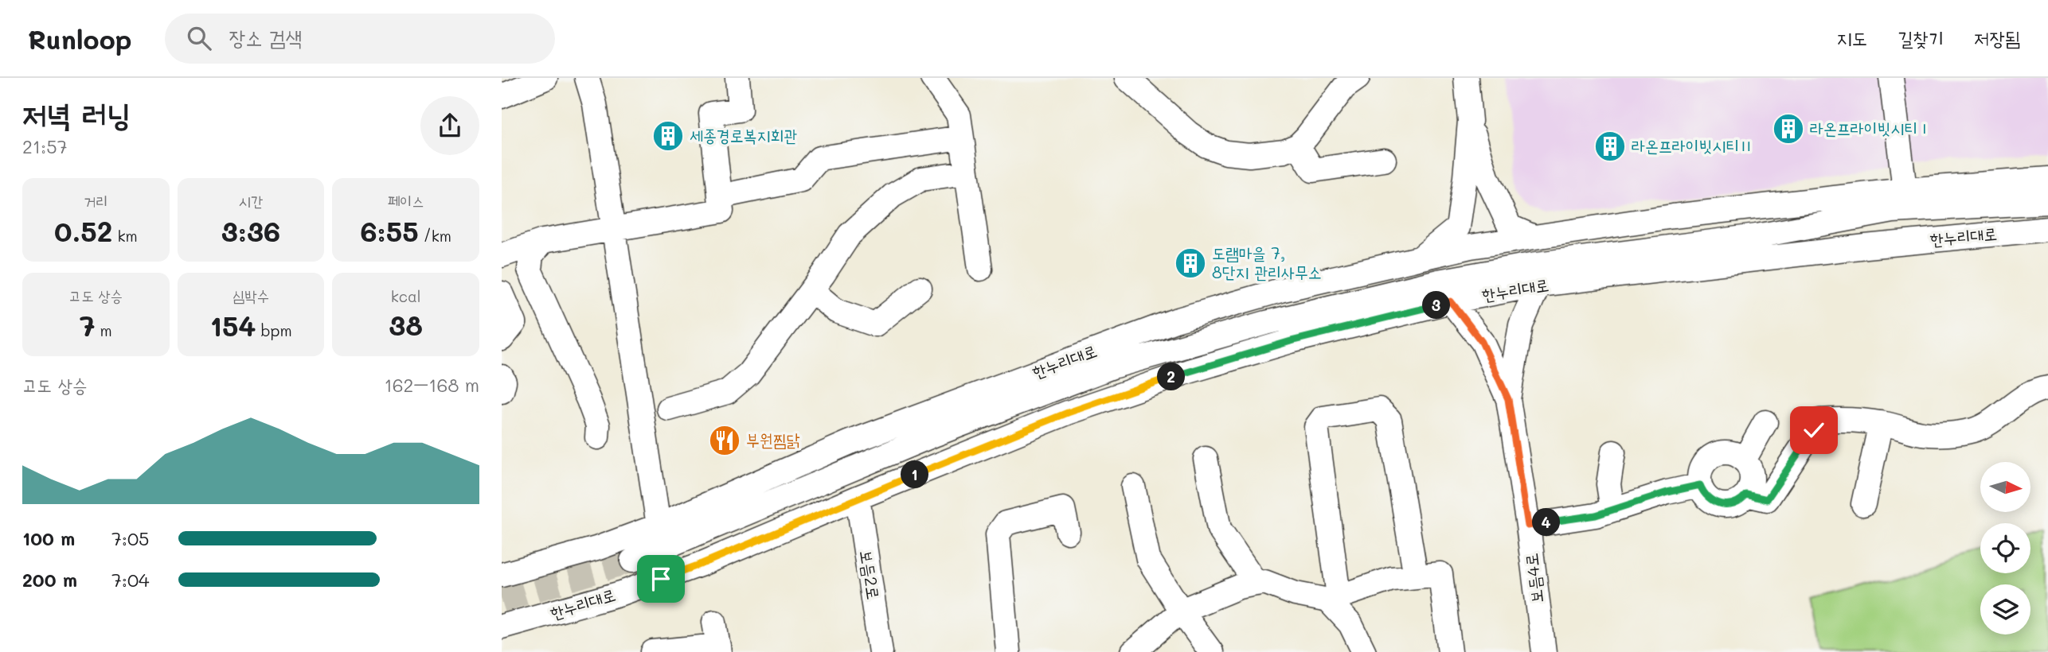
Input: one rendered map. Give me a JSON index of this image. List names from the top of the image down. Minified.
{"streets":{"street":["한누리대로","보듬2로","보듬4로"]},"crossings":[["한누리대로","보듬2로"]],"places":{"building":["라온프라이빗시티Ⅰ","세종경로복지회관","라온프라이빗시티Ⅱ","도램마을 7, 8단지 관리사무소"],"restaurant":["부원찜닭"]},"north":"right","page":{"header":"Runloop","search":"장소 검색","nav":["지도","길찾기","저장됨"],"heading":["저녁 러닝","21:57"],"stats":[["거리","0.52 km"],["시간","3:36"],["페이스","6:55 /km"],["고도 상승","7 m"],["심박수","154 bpm"],["kcal","38"]],"pins":["3","2","1","4"],"chart":["고도 상승","162–168 m"],"list":[{"name":"100 m","note":"7:05"},{"name":"200 m","note":"7:04"}]}}
